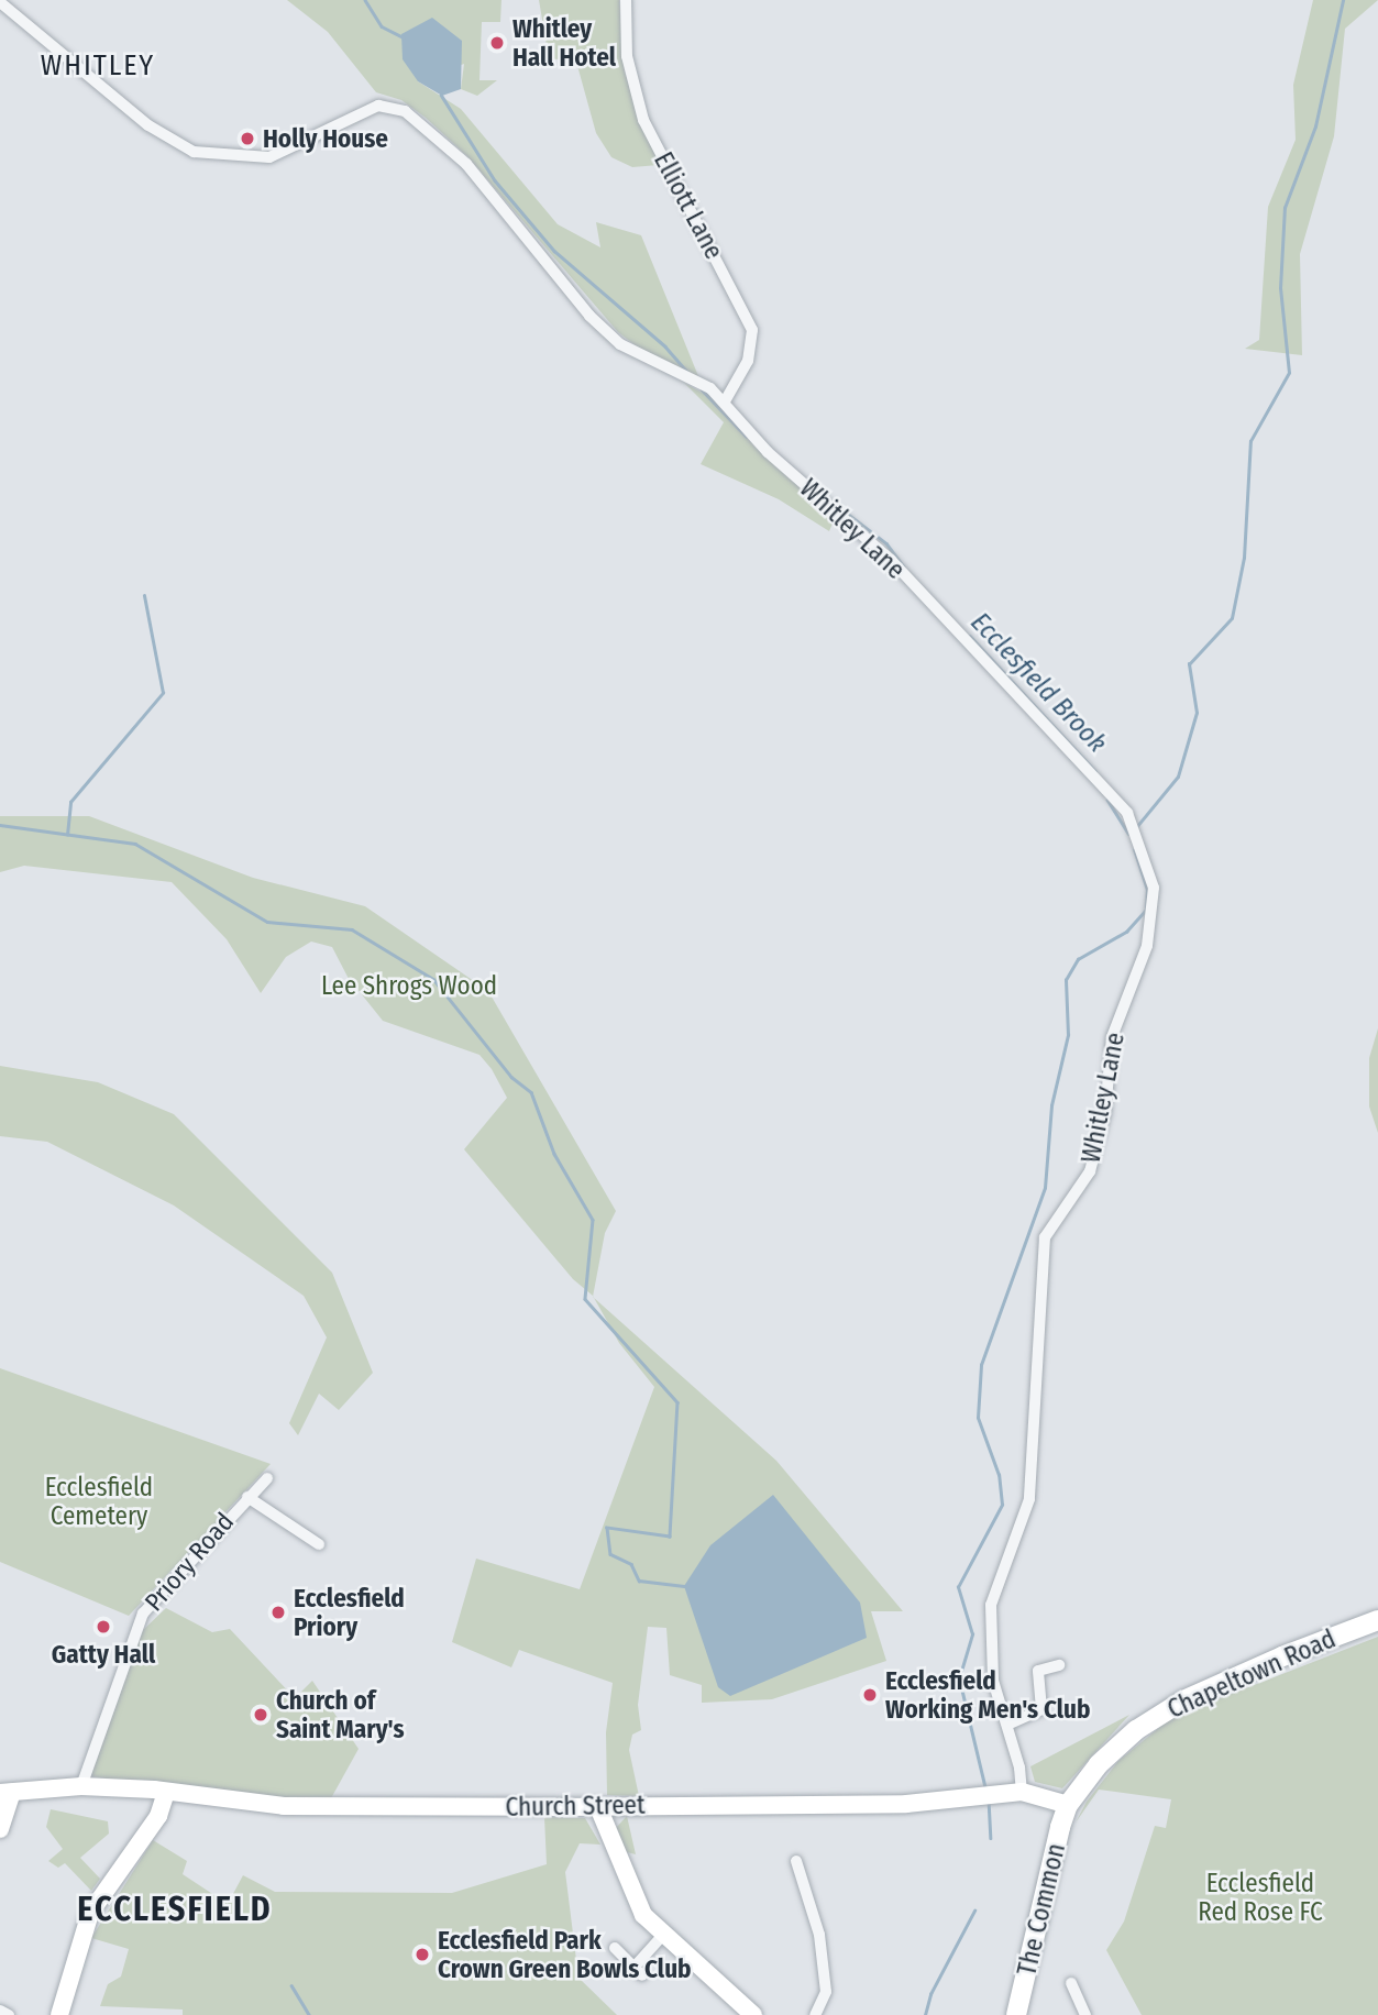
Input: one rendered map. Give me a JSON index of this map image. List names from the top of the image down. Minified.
{"streets":{"main road":["Chapeltown Road","Church Street","The Common"],"street":["Elliott Lane","Whitley Lane","Priory Road"]},"crossings":[["Elliott Lane","Whitley Lane"],["Whitley Lane","Church Street"],["Priory Road","Church Street"],["Chapeltown Road","Church Street"],["Chapeltown Road","The Common"],["Church Street","The Common"]],"districts":["WHITLEY","ECCLESFIELD"],"water":["Ecclesfield Brook"],"parks":["Lee Shrogs Wood","Ecclesfield Cemetery","Ecclesfield Red Rose FC"],"places":["Whitley Hall Hotel","Holly House","Ecclesfield Priory","Gatty Hall","Ecclesfield Working Men's Club","Church of Saint Mary's","Ecclesfield Park Crown Green Bowls Club"]}
